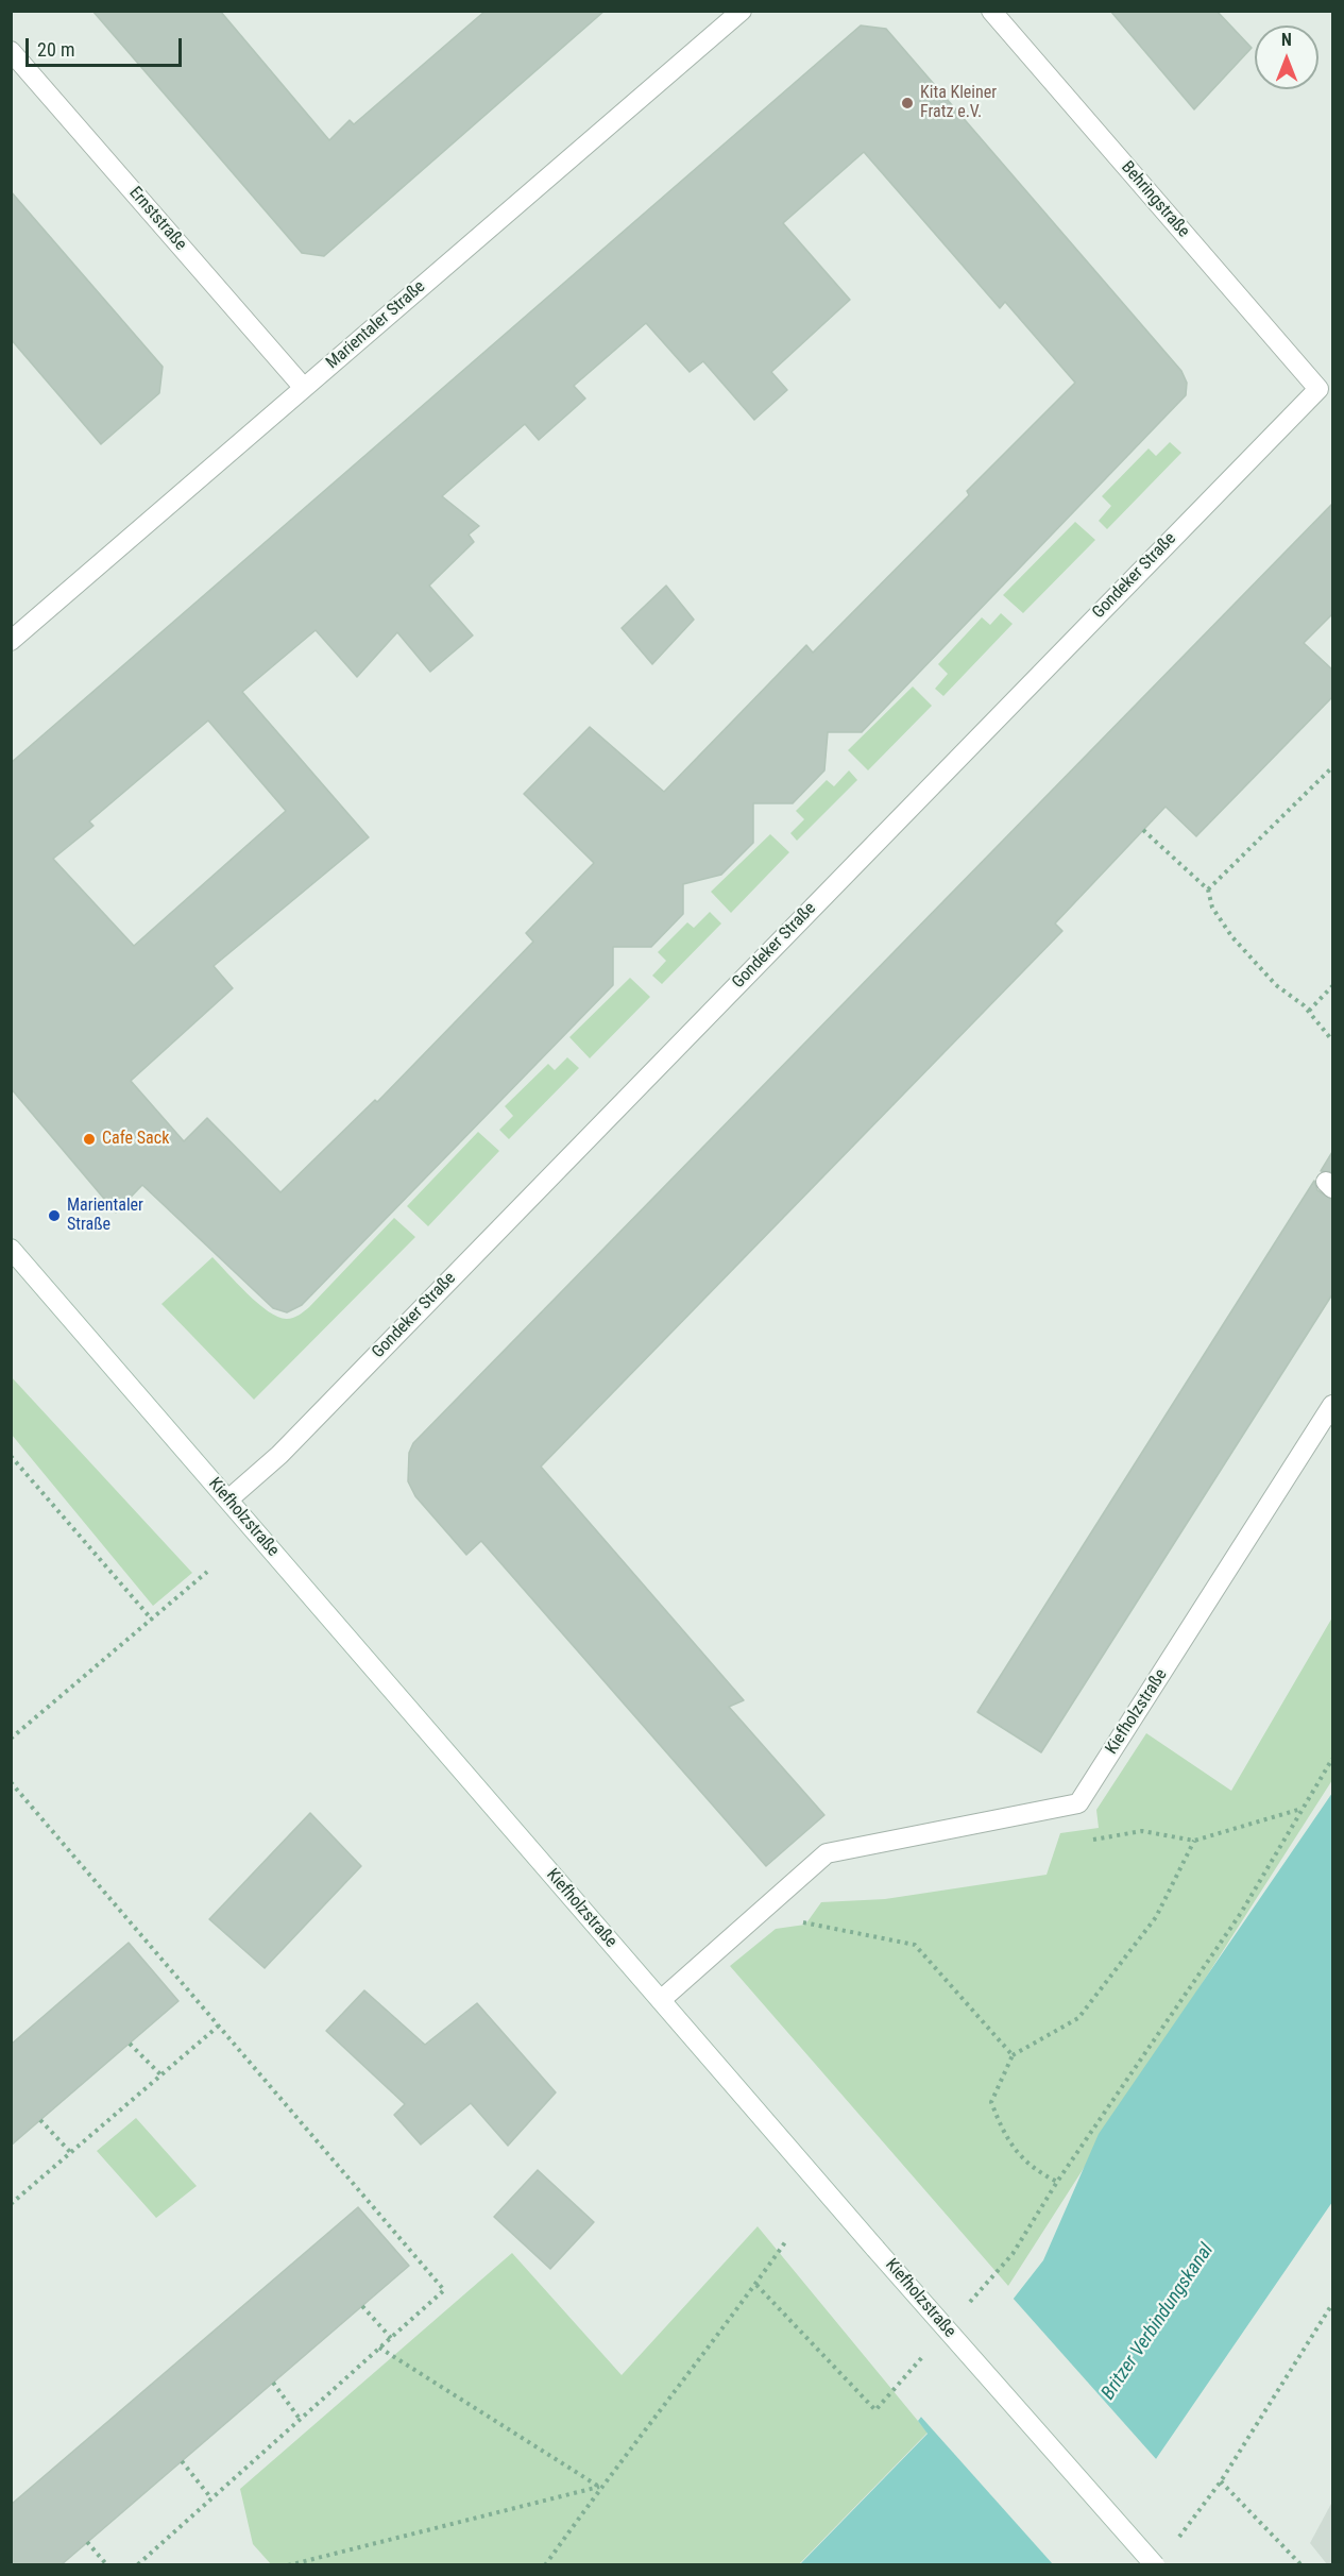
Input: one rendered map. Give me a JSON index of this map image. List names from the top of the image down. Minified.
{"streets":{"street":["Behringstraße","Ernststraße","Marientaler Straße","Gondeker Straße","Kiefholzstraße"]},"crossings":[["Behringstraße","Gondeker Straße"],["Ernststraße","Marientaler Straße"],["Gondeker Straße","Kiefholzstraße"]],"water":["Britzer Verbindungskanal"],"places":["Kita Kleiner Fratz e.V.","Cafe Sack","Marientaler Straße"],"scale_bar":"20 m","north":"top"}
